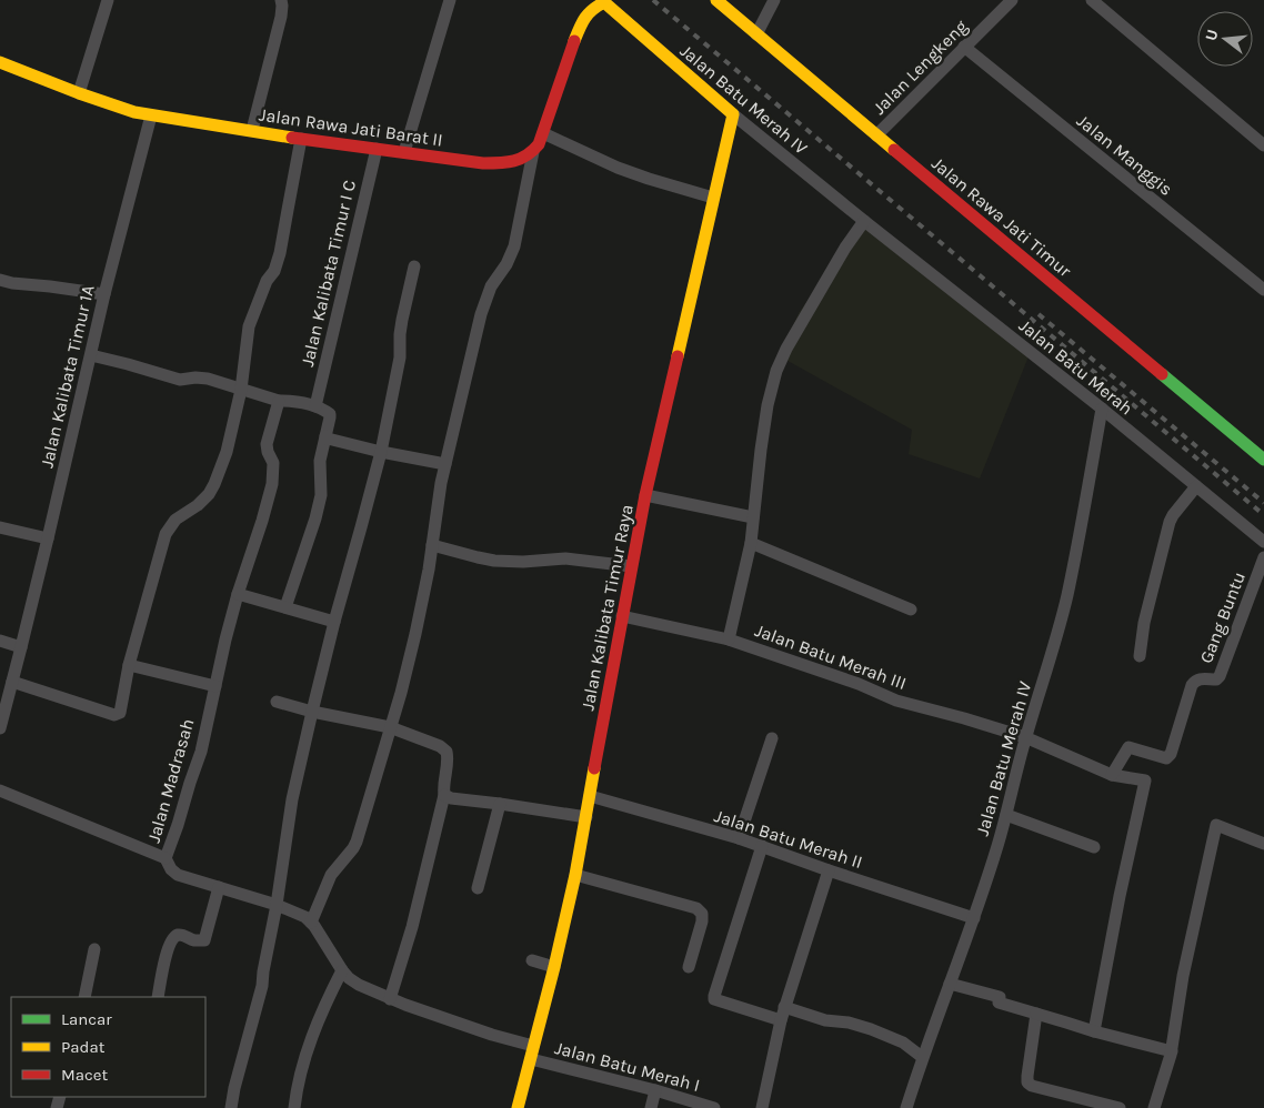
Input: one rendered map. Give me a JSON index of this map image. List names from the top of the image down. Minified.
{"streets":{"street":["Jalan Lengkeng","Jalan Batu Merah IV","Jalan Rawa Jati Barat II","Jalan Manggis","Jalan Rawa Jati Timur","Jalan Kalibata Timur I C","Jalan Batu Merah","Jalan Kalibata Timur 1A","Jalan Kalibata Timur Raya","Gang Buntu","Jalan Batu Merah III","Jalan Madrasah","Jalan Batu Merah II","Jalan Batu Merah I"]},"crossings":[["Jalan Lengkeng","Jalan Manggis"],["Jalan Lengkeng","Jalan Rawa Jati Timur"],["Jalan Batu Merah IV","Jalan Batu Merah"],["Jalan Batu Merah IV","Jalan Kalibata Timur Raya"],["Jalan Batu Merah IV","Jalan Batu Merah III"],["Jalan Batu Merah IV","Jalan Batu Merah II"],["Jalan Rawa Jati Barat II","Jalan Kalibata Timur I C"],["Jalan Rawa Jati Barat II","Jalan Kalibata Timur 1A"],["Jalan Kalibata Timur Raya","Jalan Batu Merah III"],["Jalan Kalibata Timur Raya","Jalan Batu Merah II"],["Jalan Kalibata Timur Raya","Jalan Batu Merah I"],["Gang Buntu","Jalan Batu Merah III"]],"legend":["Lancar","Padat","Macet"],"north":"left"}
